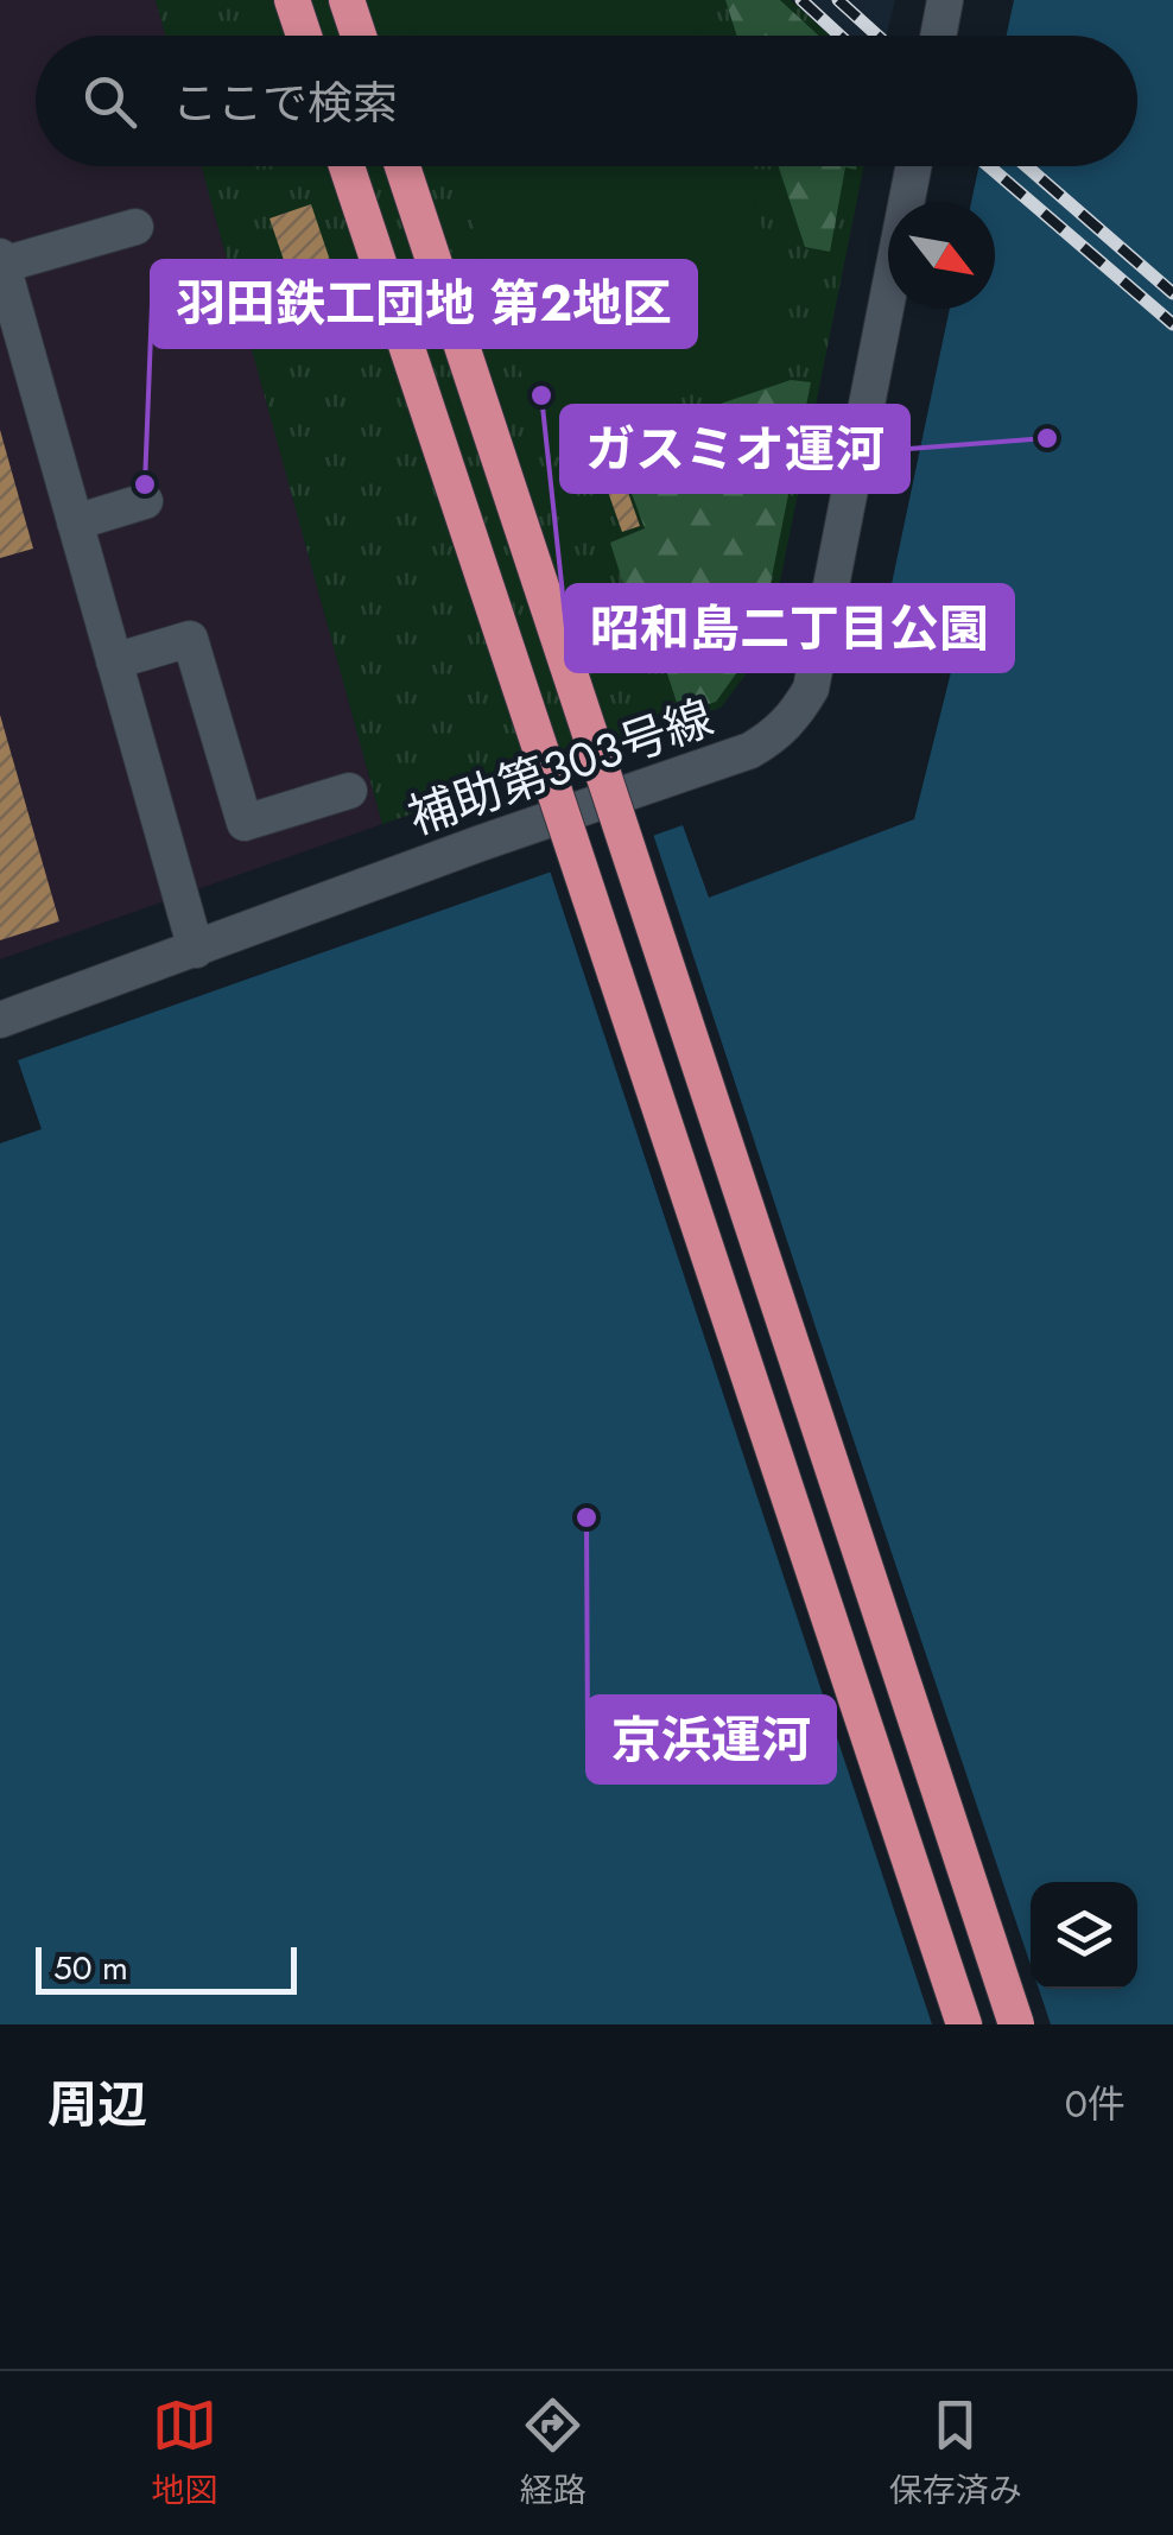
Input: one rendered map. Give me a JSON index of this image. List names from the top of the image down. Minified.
{"streets":{"street":["補助第303号線"]},"places":["昭和島二丁目公園","ガスミオ運河","羽田鉄工団地 第2地区","京浜運河"],"scale_bar":"50 m","north":"bottom right","page":{"search":"ここで検索","scale":"50 m","heading":["周辺","0件"],"nav":["地図","経路","保存済み"]}}
